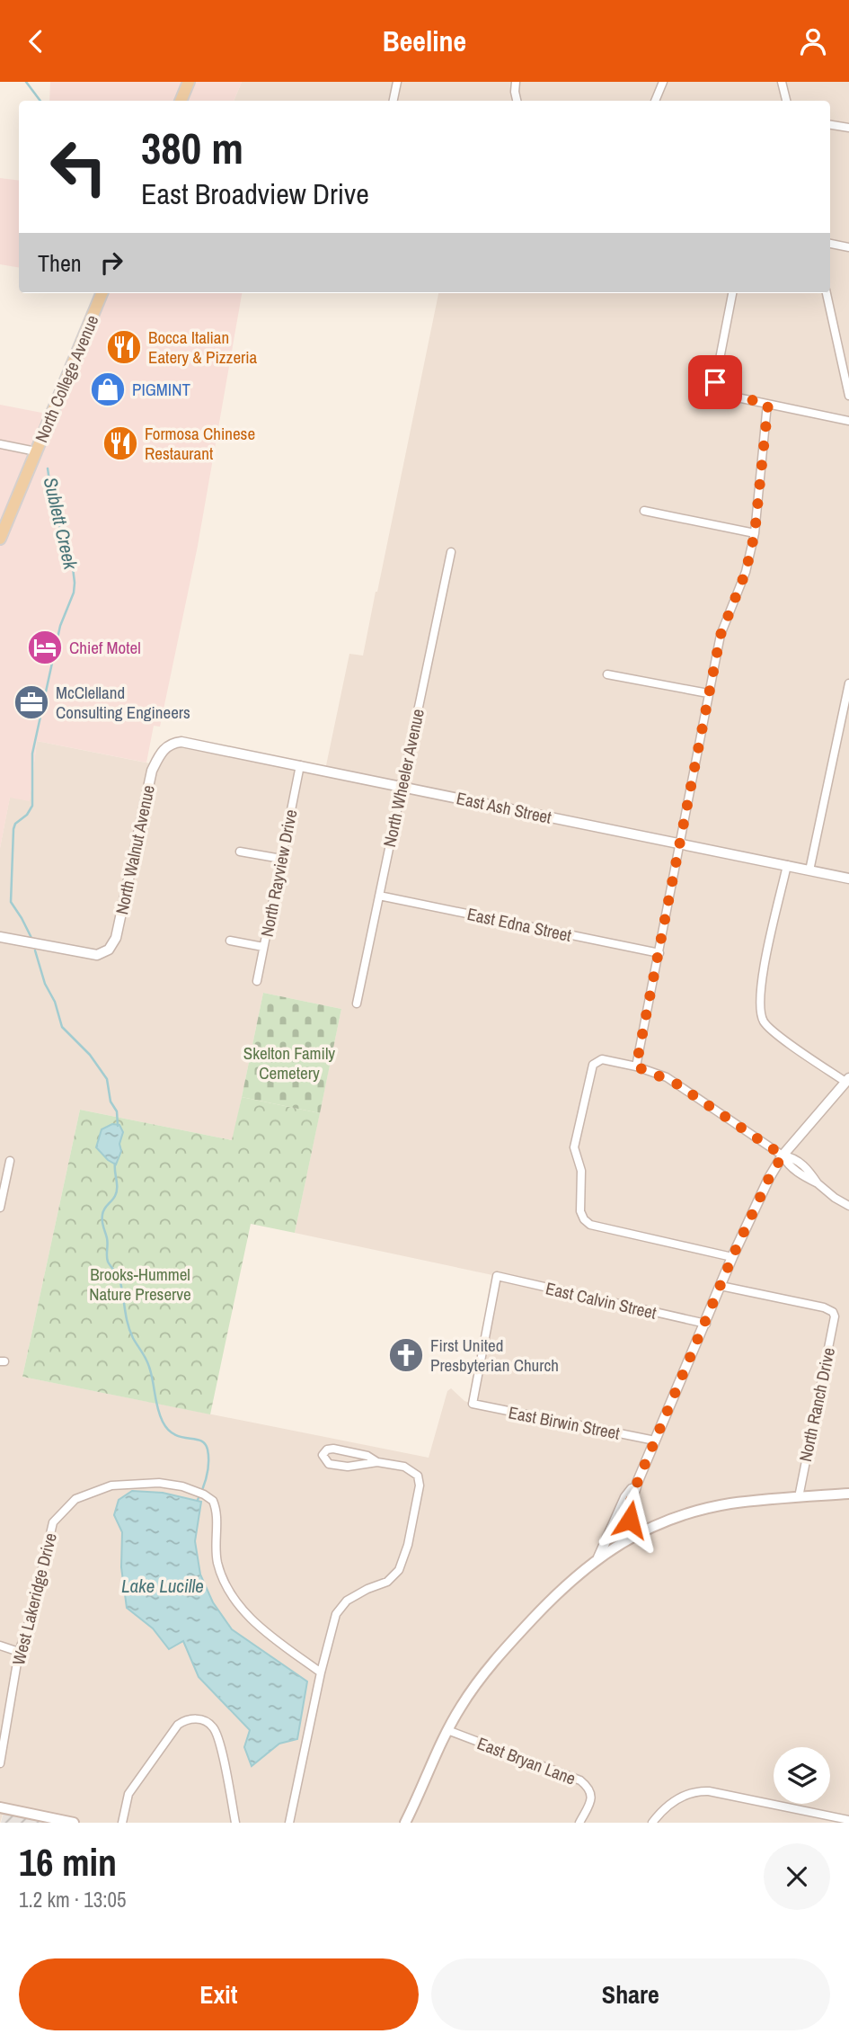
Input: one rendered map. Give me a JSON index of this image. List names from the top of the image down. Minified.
{"streets":{"main road":["North College Avenue"],"street":["North Wheeler Avenue","East Ash Street","North Walnut Avenue","North Rayview Drive","East Edna Street","East Calvin Street","North Ranch Drive","East Birwin Street","West Lakeridge Drive","East Bryan Lane"]},"crossings":[["North Wheeler Avenue","East Ash Street"],["North Wheeler Avenue","East Edna Street"],["East Ash Street","North Walnut Avenue"],["East Ash Street","North Rayview Drive"],["East Calvin Street","East Birwin Street"]],"water":["Sublett Creek","Lake Lucille"],"parks":["Skelton Family Cemetery","Brooks-Hummel Nature Preserve"],"places":{"restaurant":["Bocca Italian Eatery & Pizzeria","Formosa Chinese Restaurant"],"shop":["PIGMINT"],"hotel":["Chief Motel"],"office":["McClelland Consulting Engineers"],"church":["First United Presbyterian Church"]},"page":{"header":"Beeline","turn":["380 m","East Broadview Drive"],"then":"Then","heading":["16 min","1.2 km · 13:05"],"buttons":["Exit","Share"]}}
